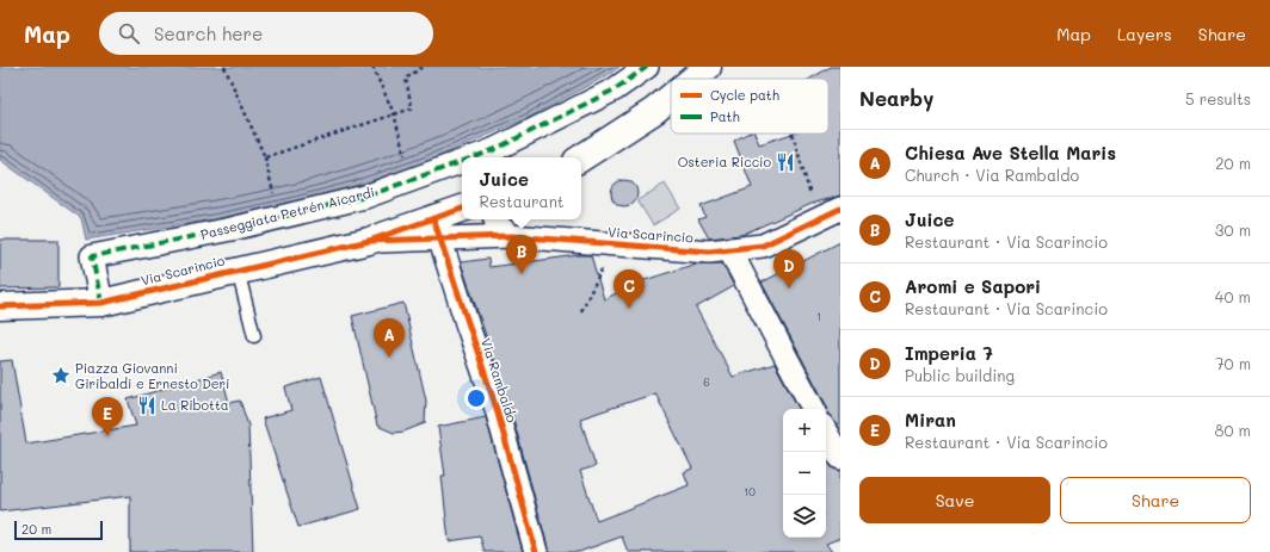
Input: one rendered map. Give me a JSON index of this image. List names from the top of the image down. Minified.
{"streets":{"street":["Passeggiata Petrén Aicardi","Via Scarincio","Via Rambaldo"]},"crossings":[["Passeggiata Petrén Aicardi","Via Scarincio"],["Via Scarincio","Via Rambaldo"]],"places":{"restaurant":["Osteria Riccio","La Ribotta"],"place":["Piazza Giovanni Giribaldi e Ernesto Deri"]},"house_numbers":["1","6","10"],"legend":["Cycle path","Path"],"scale_bar":"20 m","page":{"header":"Map","search":"Search here","nav":["Map","Layers","Share"],"heading":["Nearby","5 results"],"list":[{"mark":"A","name":"Chiesa Ave Stella Maris","note":"Church · Via Rambaldo","value":"20 m"},{"mark":"B","name":"Juice","note":"Restaurant · Via Scarincio","value":"30 m"},{"mark":"C","name":"Aromi e Sapori","note":"Restaurant · Via Scarincio","value":"40 m"},{"mark":"D","name":"Imperia 7","note":"Public building","value":"70 m"},{"mark":"E","name":"Miran","note":"Restaurant · Via Scarincio","value":"80 m"}],"popup":["Juice","Restaurant"],"pins":["B","D","C","A","E"],"map_buttons":["+","−"],"buttons":["Save","Share"],"scale":"20 m"}}
